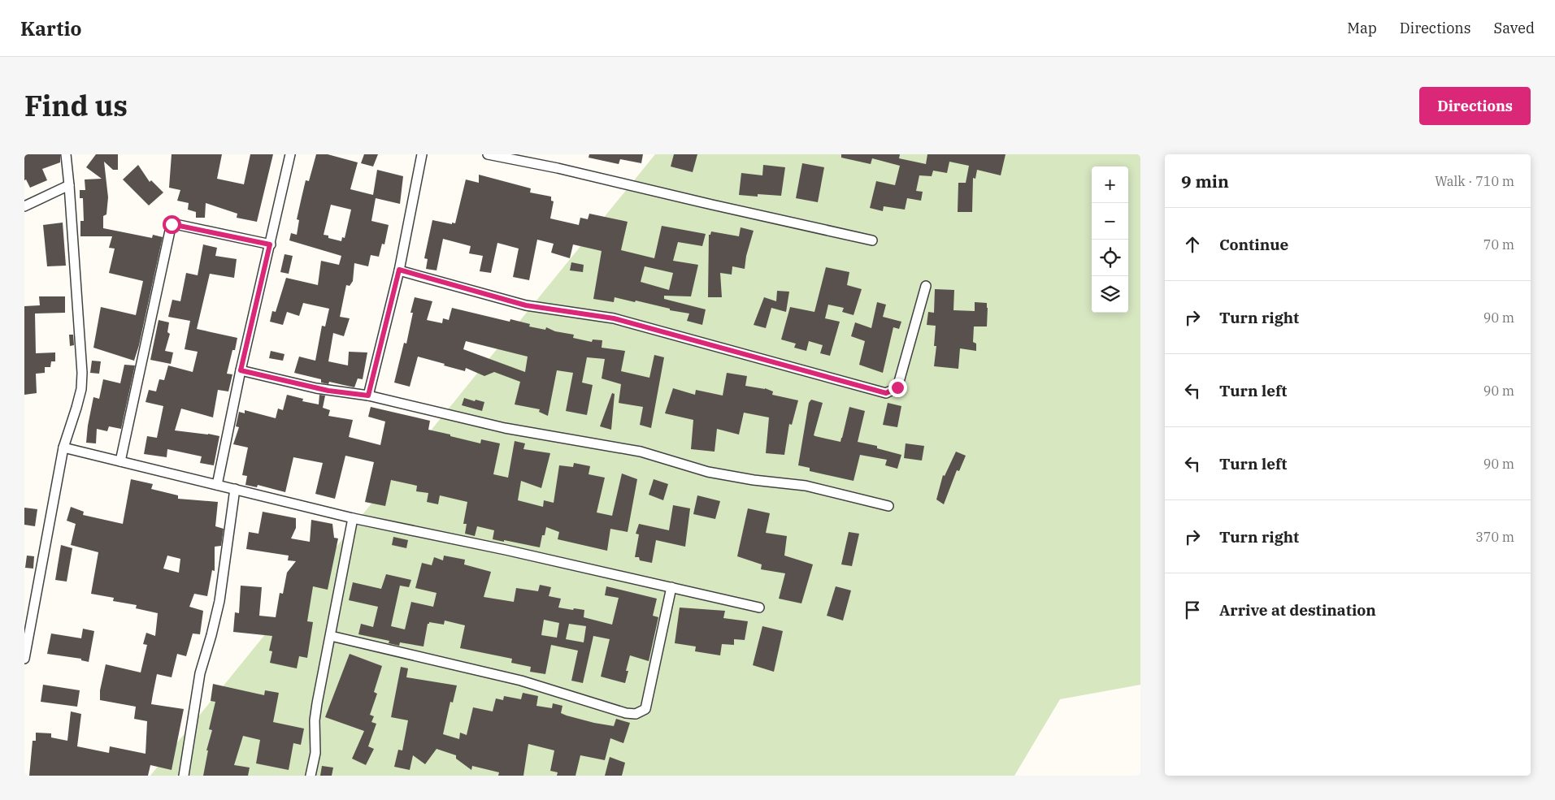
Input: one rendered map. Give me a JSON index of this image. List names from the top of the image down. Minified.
{"page":{"header":"Kartio","nav":["Map","Directions","Saved"],"title":"Find us","buttons":"Directions","heading":["9 min","Walk · 710 m"],"map_buttons":["+","−"],"list":[["Continue","70 m"],["Turn right","90 m"],["Turn left","90 m"],["Turn left","90 m"],["Turn right","370 m"],"Arrive at destination"]}}
